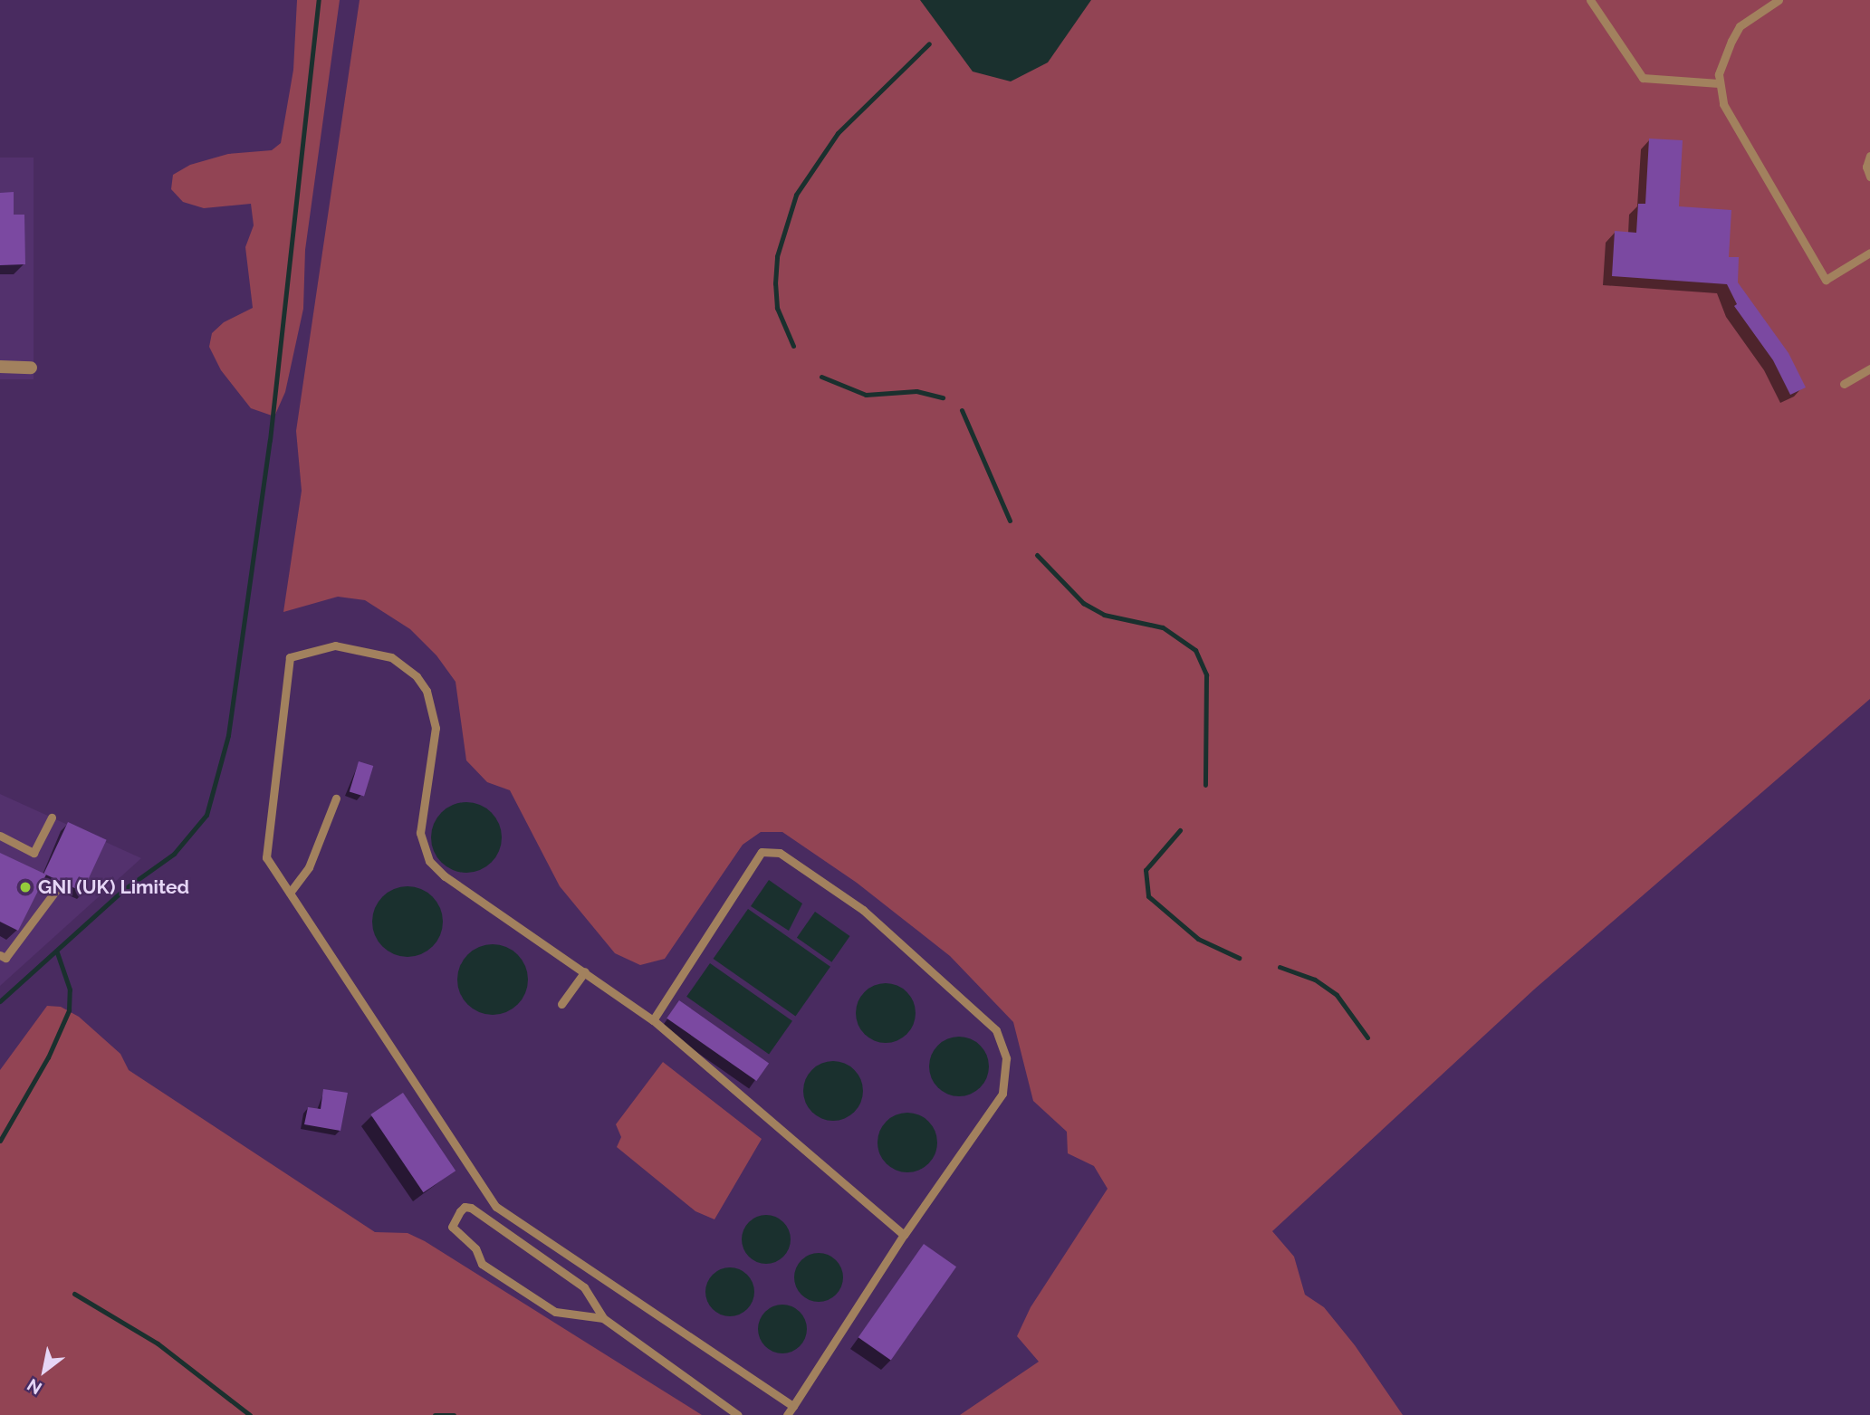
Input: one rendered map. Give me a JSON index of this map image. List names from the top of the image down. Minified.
{"places":["GNI (UK) Limited"],"north":"bottom left"}
